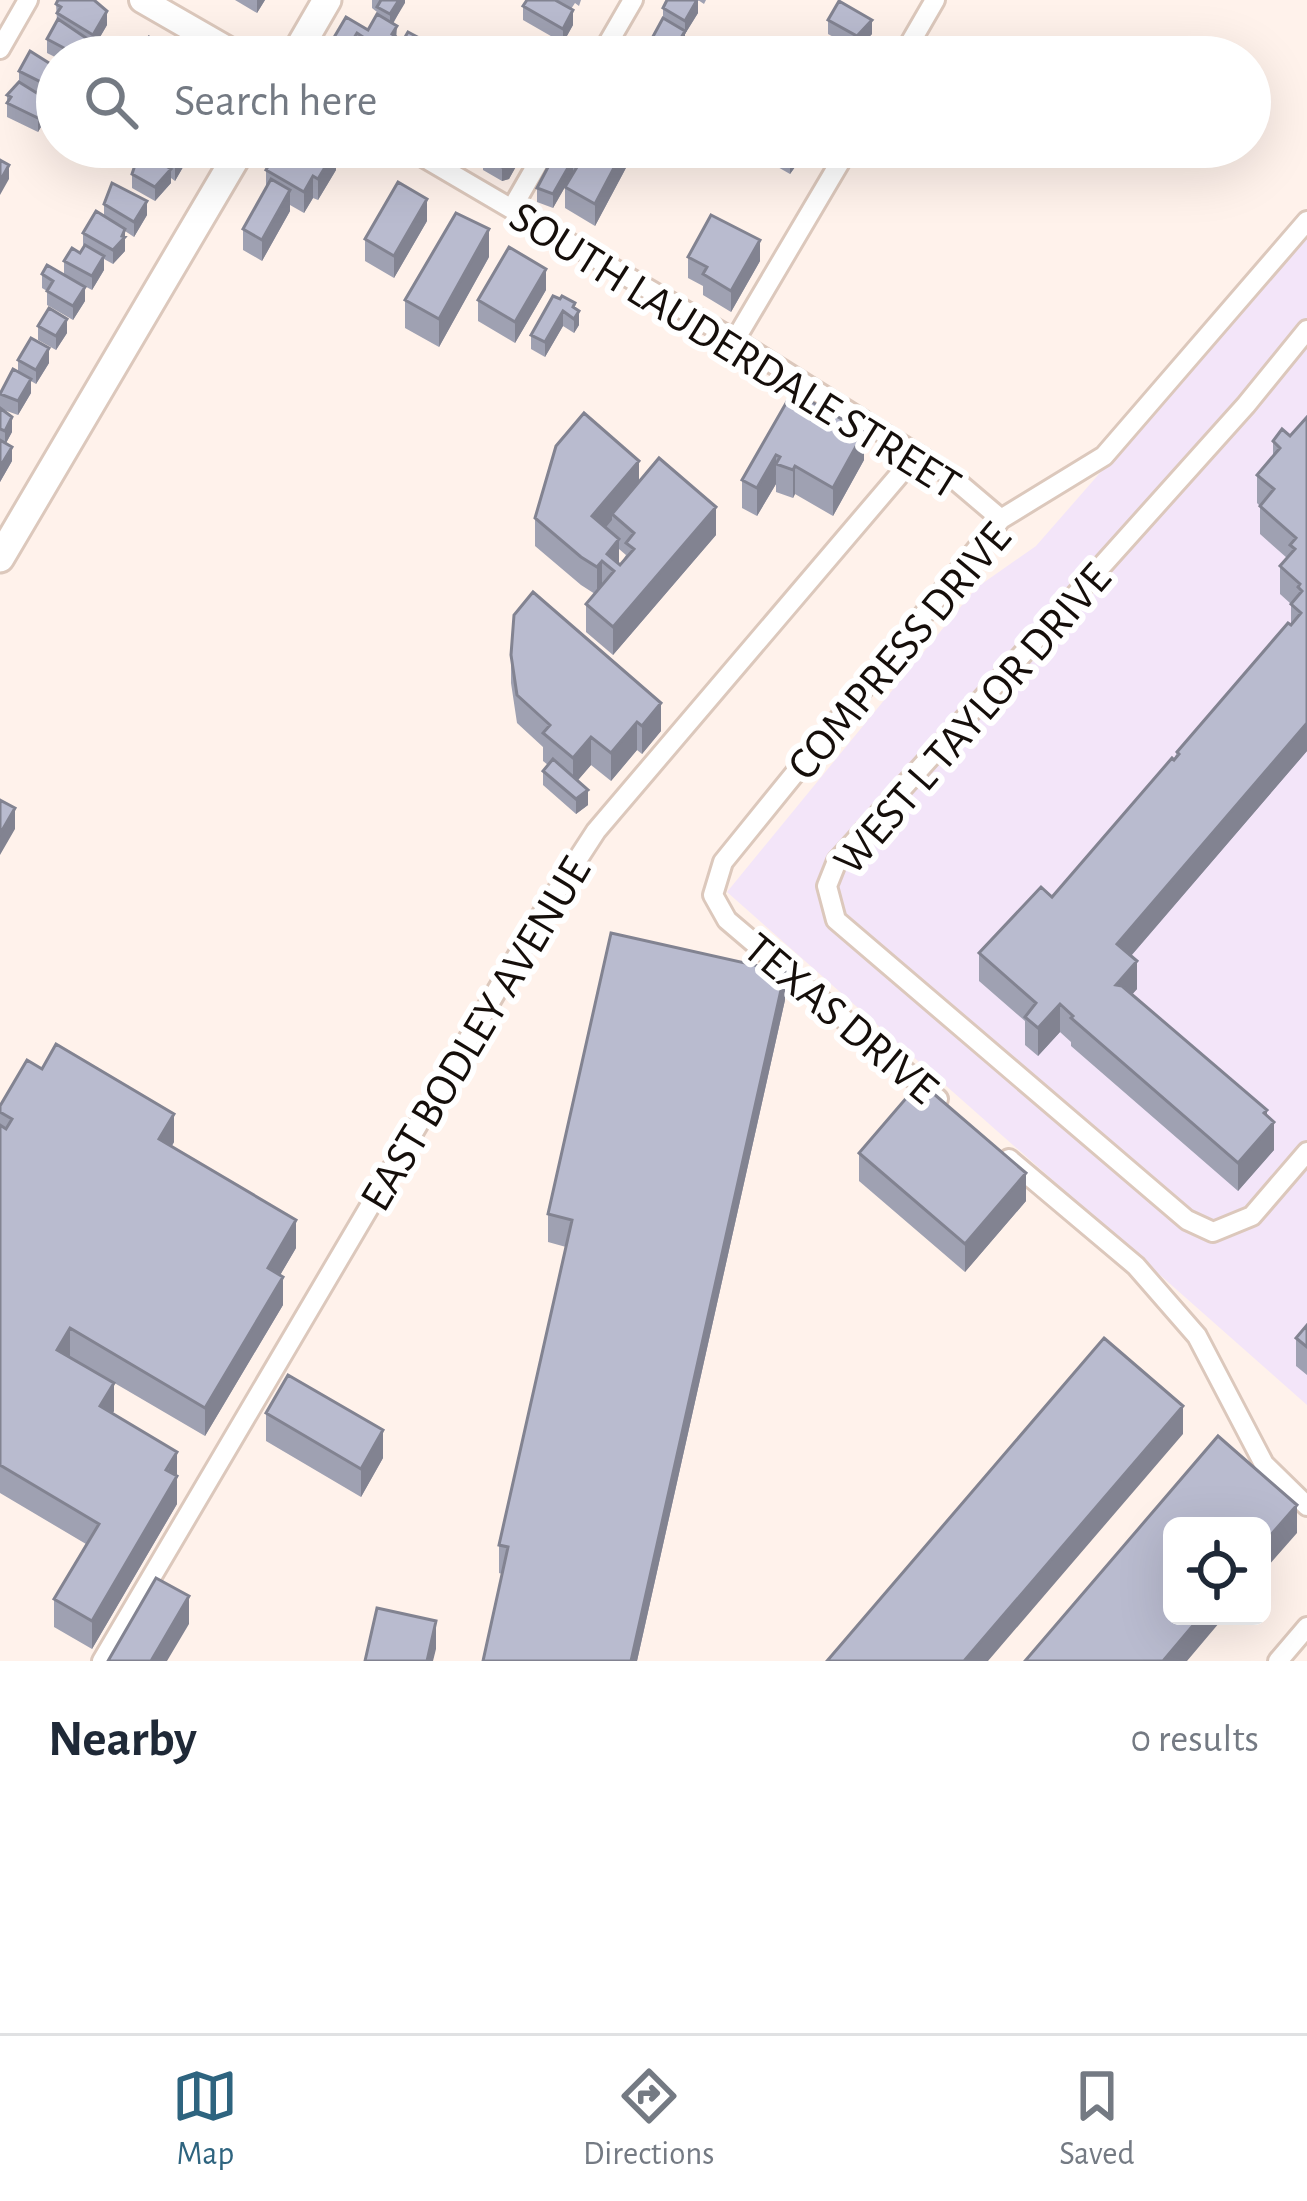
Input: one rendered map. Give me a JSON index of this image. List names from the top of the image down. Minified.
{"streets":{"street":["SOUTH LAUDERDALE STREET","COMPRESS DRIVE","WEST L TAYLOR DRIVE","TEXAS DRIVE","EAST BODLEY AVENUE"]},"crossings":[["SOUTH LAUDERDALE STREET","COMPRESS DRIVE"],["SOUTH LAUDERDALE STREET","EAST BODLEY AVENUE"],["COMPRESS DRIVE","TEXAS DRIVE"]],"page":{"search":"Search here","heading":["Nearby","0 results"],"nav":["Map","Directions","Saved"]}}
